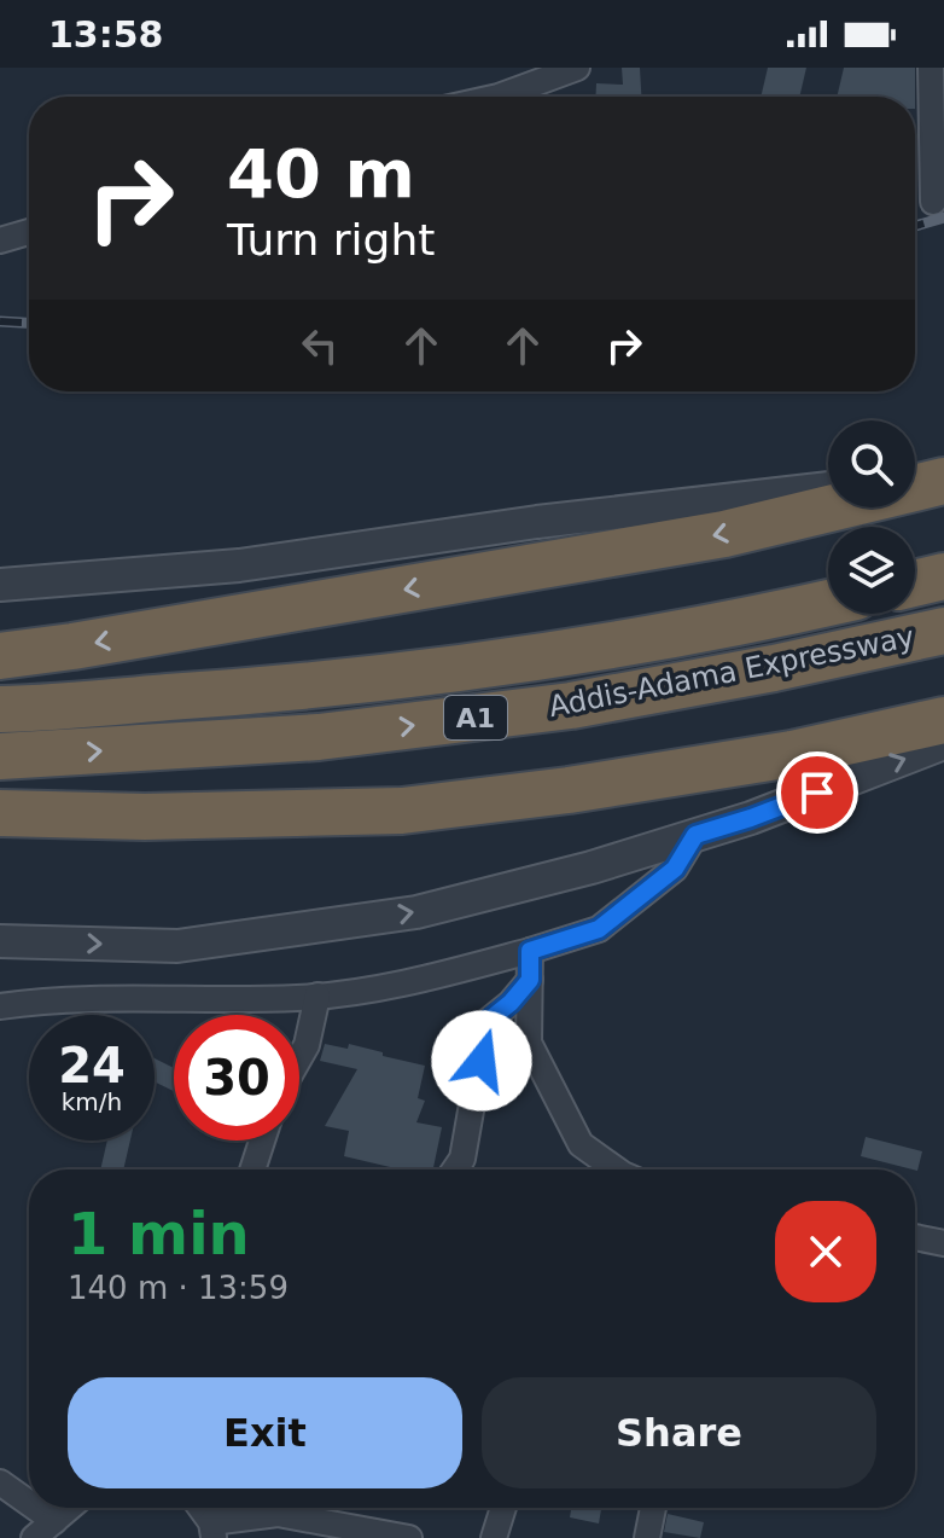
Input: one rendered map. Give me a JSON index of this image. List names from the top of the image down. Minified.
{"streets":{"highway":["Addis-Adama Expressway","A1"]},"page":{"status":"13:58","turn":["40 m","Turn right"],"speed":"24 km/h","limit":"30","heading":["1 min","140 m · 13:59"],"buttons":["Exit","Share"]}}
